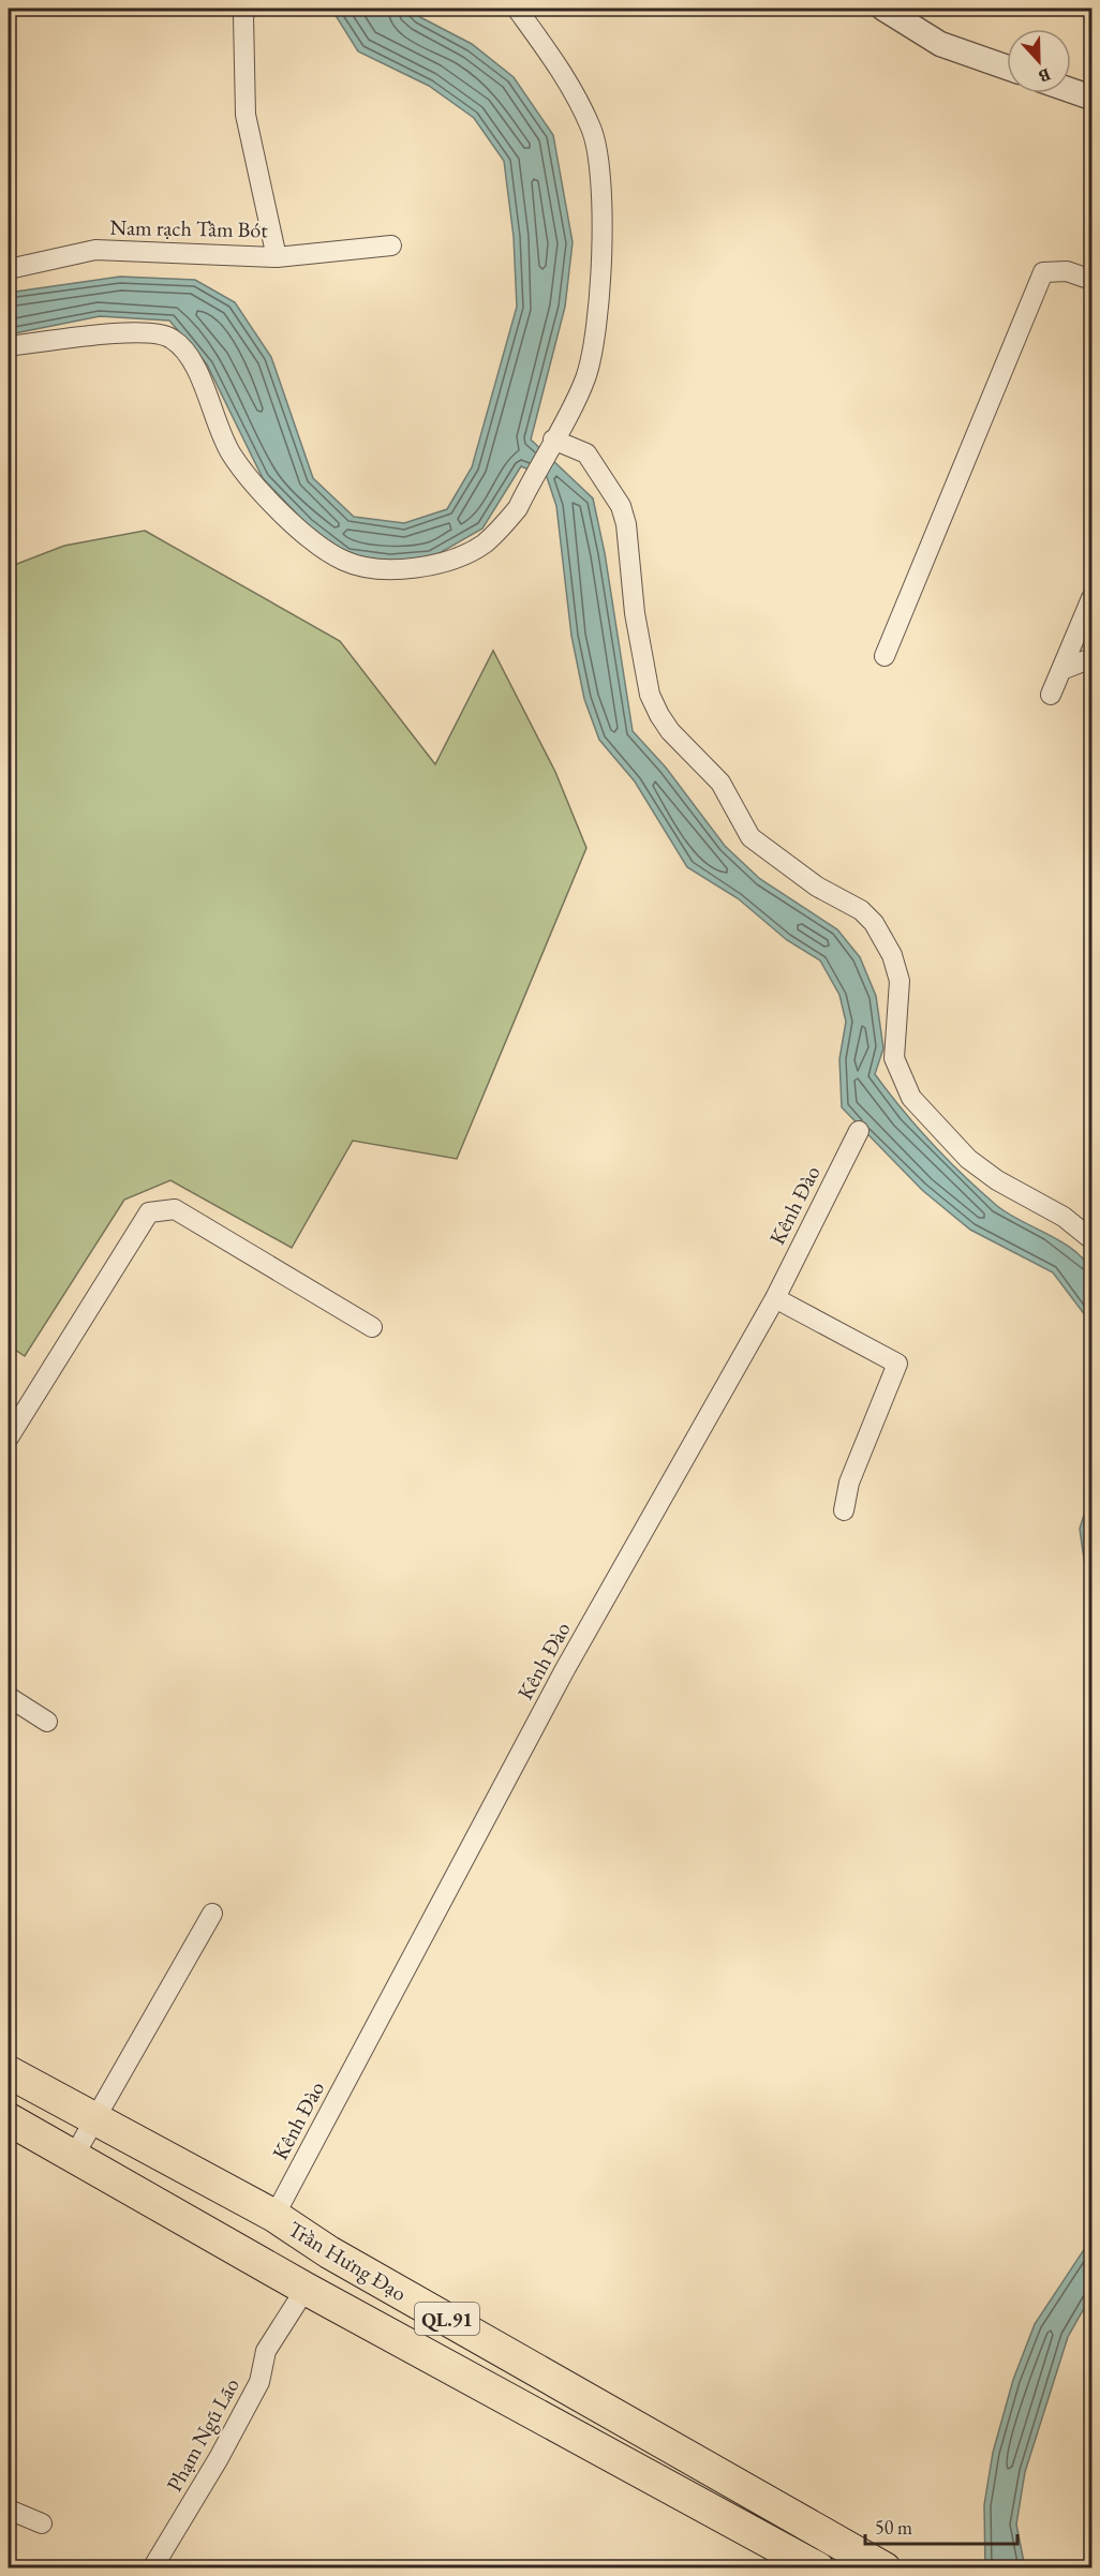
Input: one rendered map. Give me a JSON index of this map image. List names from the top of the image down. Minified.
{"streets":{"highway":["Trần Hưng Đạo","QL.91"],"street":["Nam rạch Tầm Bót","Kênh Đào","Phạm Ngũ Lão"]},"crossings":[["Kênh Đào","Trần Hưng Đạo"],["Trần Hưng Đạo","Phạm Ngũ Lão"]],"scale_bar":"50 m","north":"bottom"}
